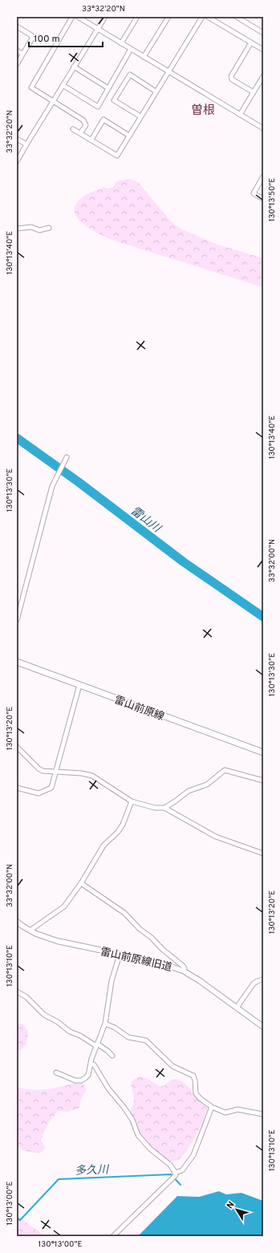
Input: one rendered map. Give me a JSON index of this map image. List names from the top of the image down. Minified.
{"streets":{"main road":["雷山前原線"],"street":["雷山前原線旧道"]},"districts":["曽根"],"water":["雷山川","多久川"],"scale_bar":"100 m","north":"top left","coordinates":["33°32'20\"N","130°13'50\"E","130°13'40\"E","130°13'30\"E","33°32'00\"N","130°13'20\"E","130°13'10\"E","130°13'00\"E"]}
